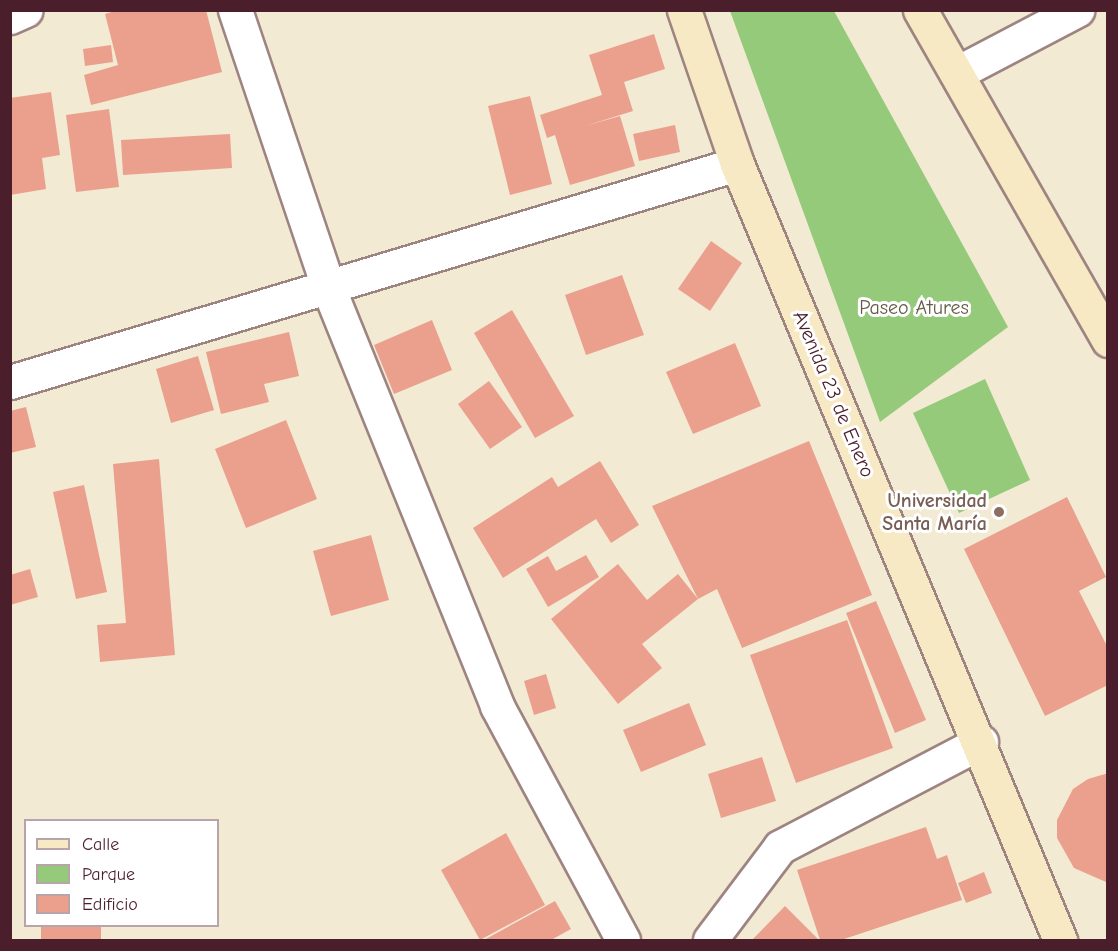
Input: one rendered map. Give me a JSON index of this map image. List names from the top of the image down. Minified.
{"streets":{"main road":["Avenida 23 de Enero"]},"parks":["Paseo Atures"],"places":["Universidad Santa María"],"legend":["Calle","Parque","Edificio"]}
